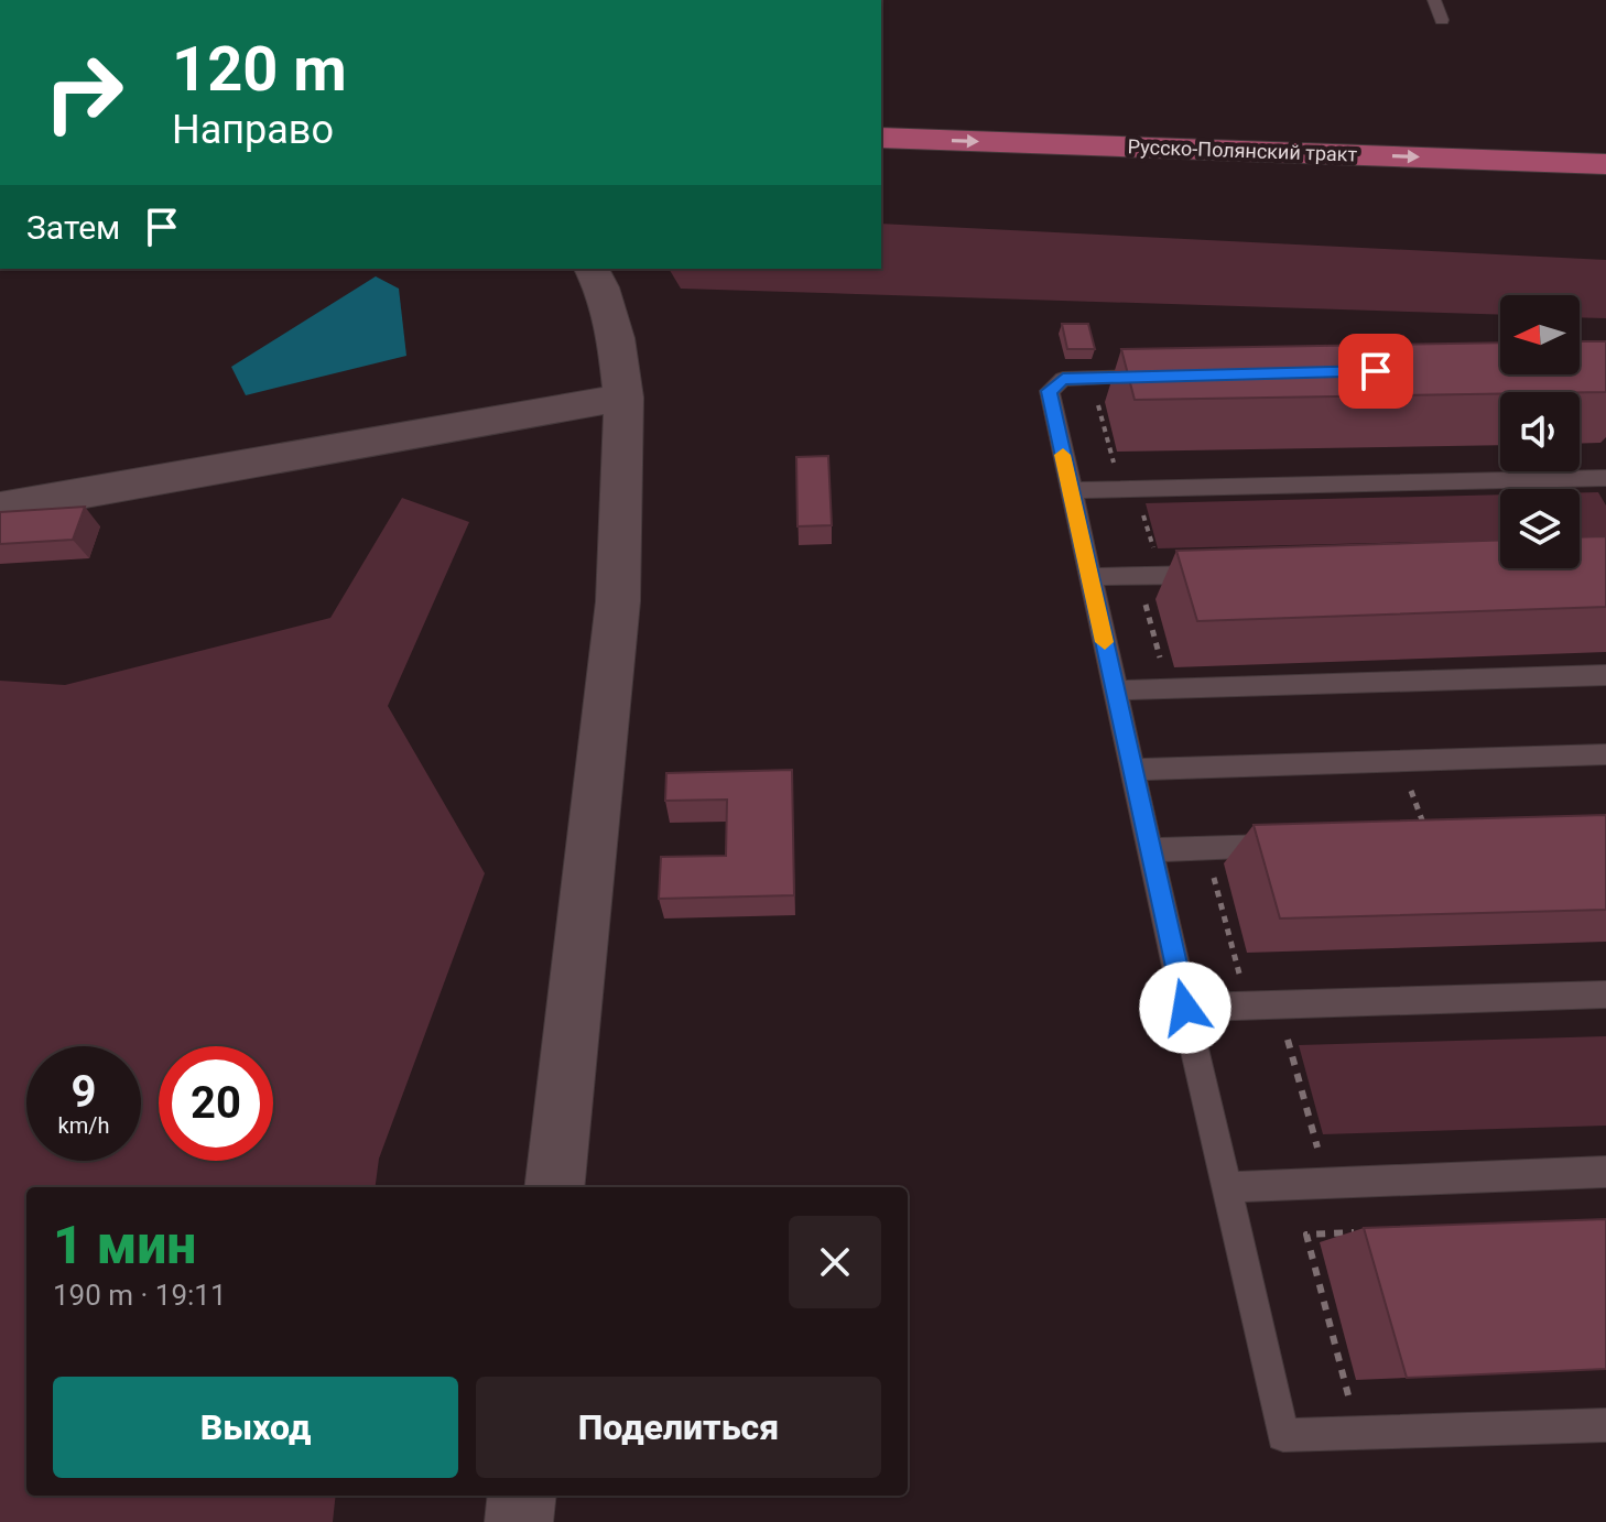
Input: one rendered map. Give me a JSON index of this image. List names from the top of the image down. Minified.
{"streets":{"main road":["Русско-Полянский тракт"]},"north":"left","page":{"turn":["120 m","Направо"],"then":"Затем","speed":"9 km/h","limit":"20","heading":["1 мин","190 m · 19:11"],"buttons":["Выход","Поделиться"]}}
